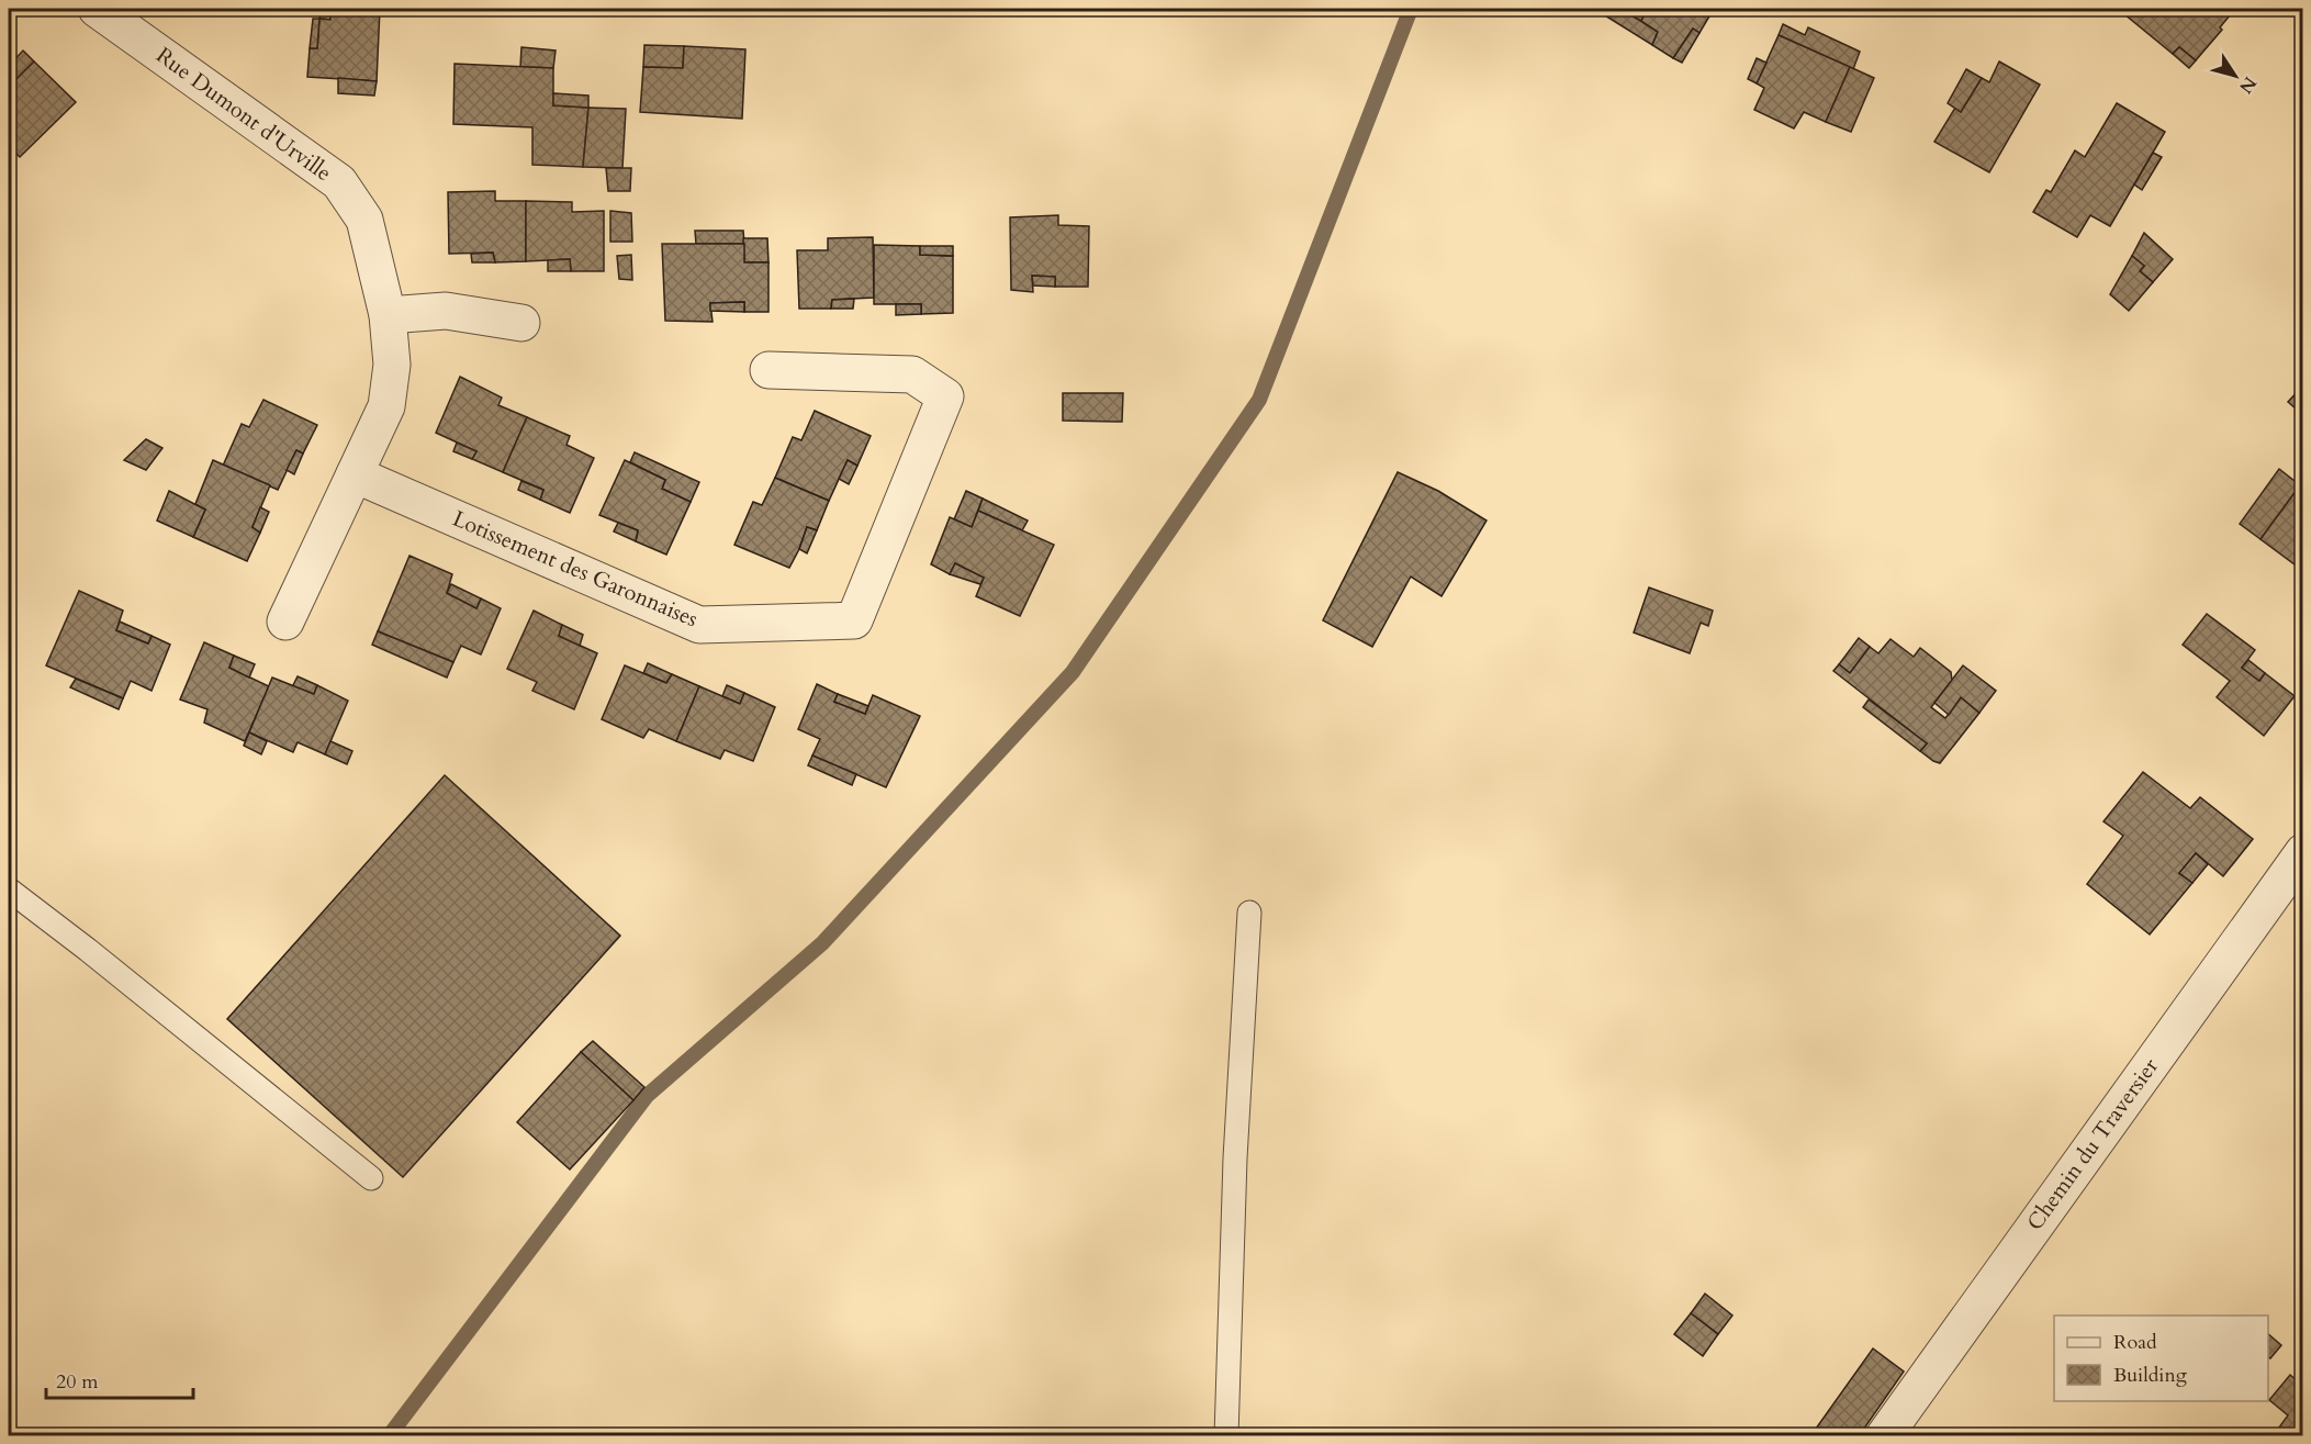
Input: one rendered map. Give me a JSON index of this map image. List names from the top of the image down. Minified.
{"streets":{"street":["Rue Dumont d'Urville","Lotissement des Garonnaises","Chemin du Traversier"]},"legend":["Road","Building"],"scale_bar":"20 m","north":"bottom right"}
